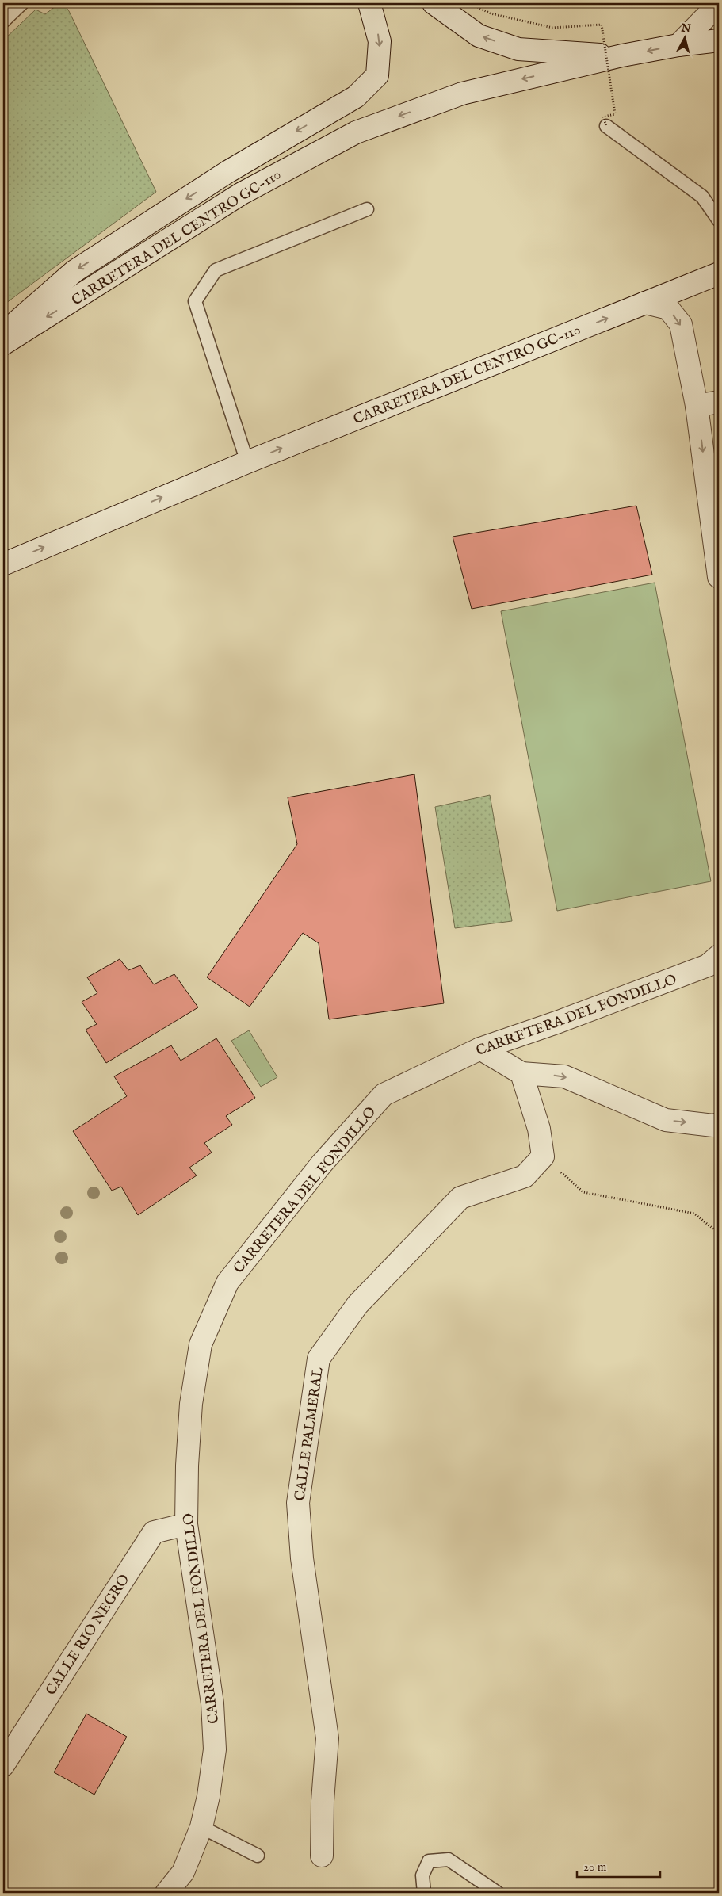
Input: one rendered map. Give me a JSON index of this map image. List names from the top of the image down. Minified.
{"streets":{"street":["CARRETERA DEL CENTRO GC-110","CARRETERA DEL FONDILLO","CALLE PALMERAL","CALLE RIO NEGRO"]},"crossings":[["CARRETERA DEL FONDILLO","CALLE RIO NEGRO"]],"scale_bar":"20 m","north":"top"}
